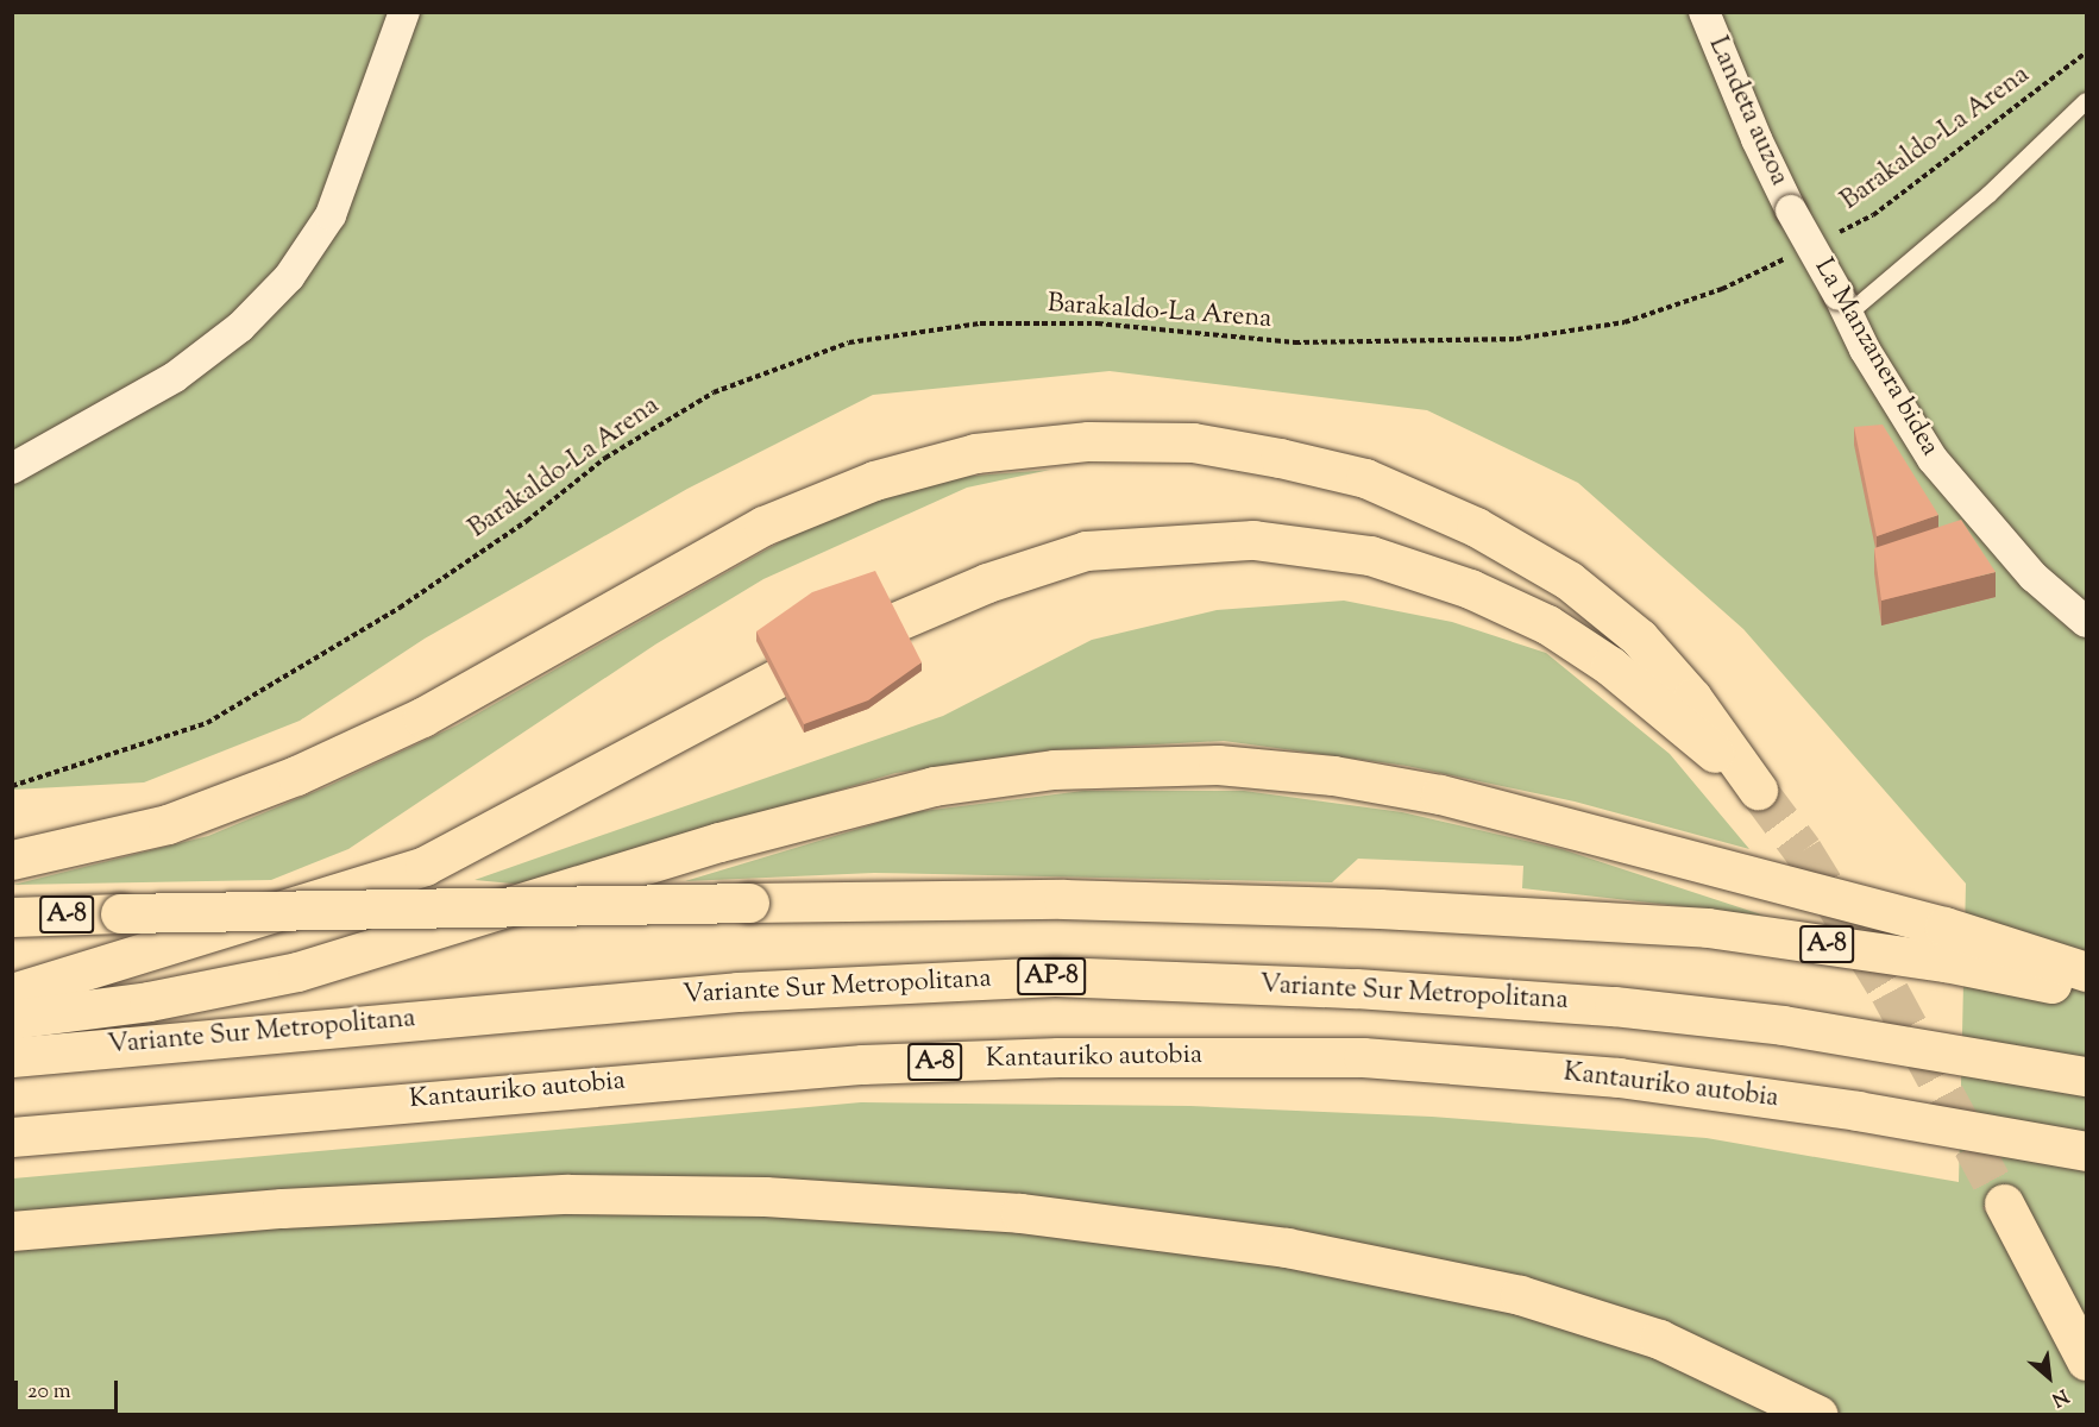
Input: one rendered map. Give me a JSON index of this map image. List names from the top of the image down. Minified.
{"streets":{"highway":["A-8","AP-8","Variante Sur Metropolitana","Kantauriko autobia"],"street":["Landeta auzoa","La Manzanera bidea"],"path":["Barakaldo-La Arena"]},"crossings":[["Landeta auzoa","La Manzanera bidea"]],"scale_bar":"20 m","north":"bottom right"}
